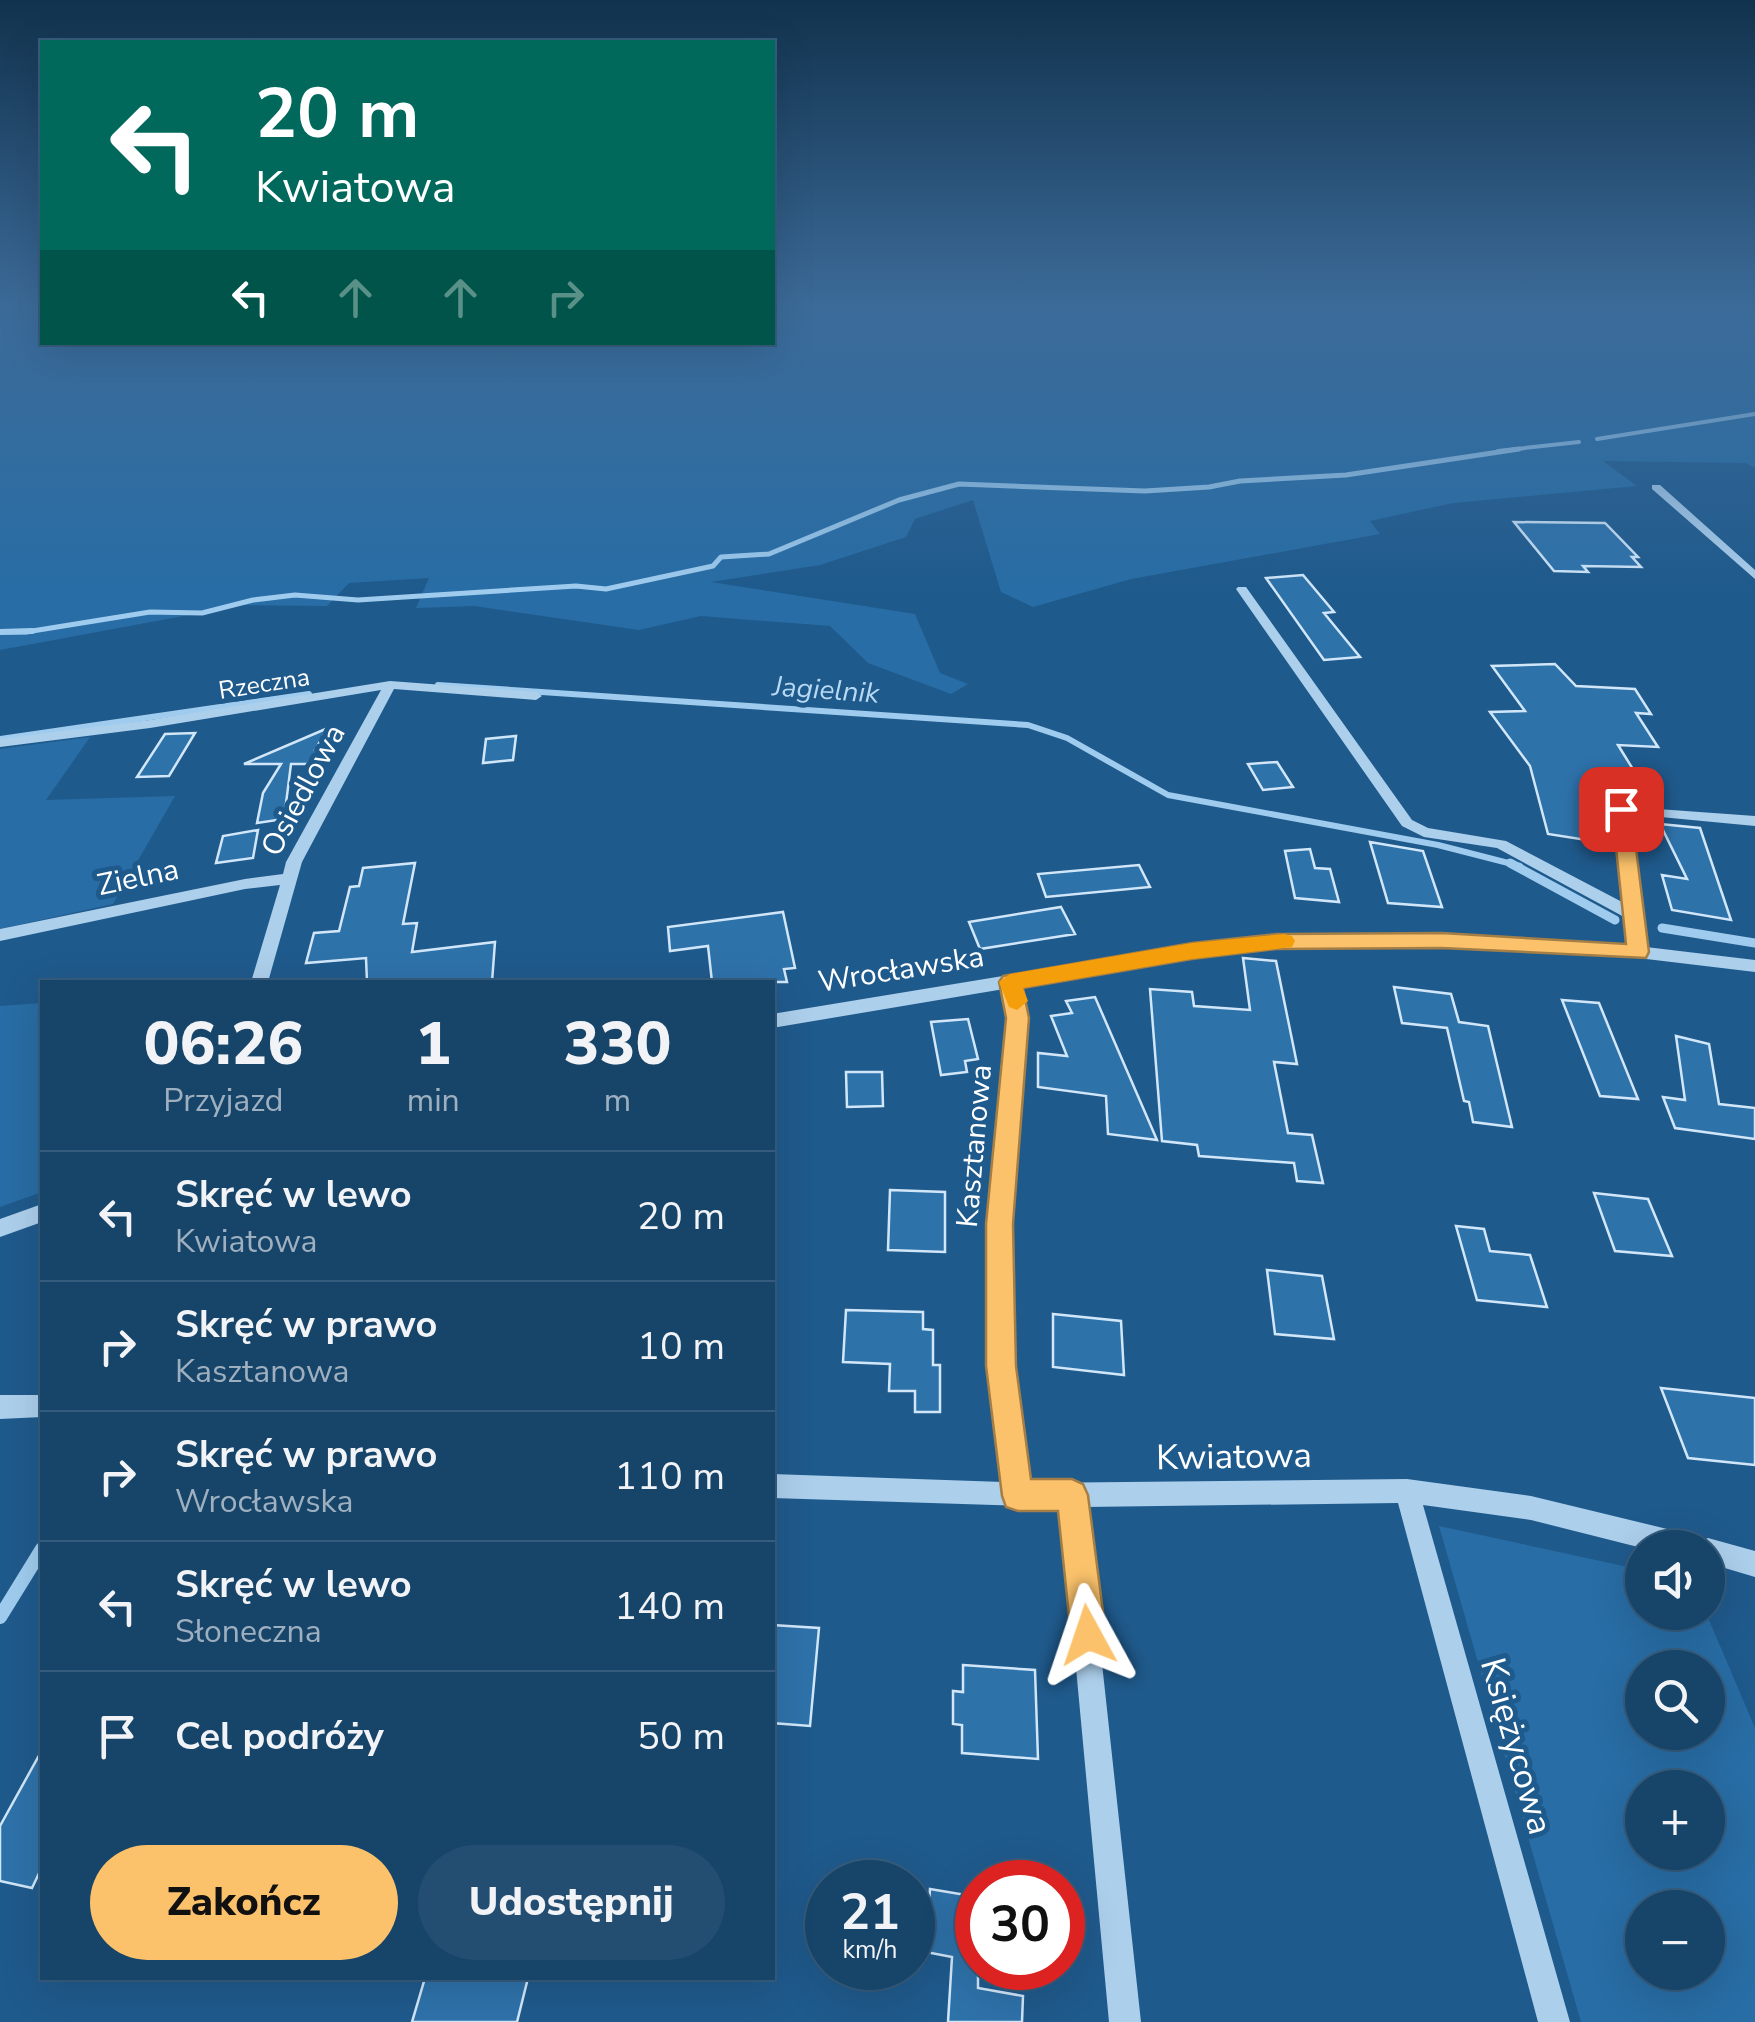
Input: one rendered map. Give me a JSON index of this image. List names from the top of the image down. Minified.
{"streets":{"street":["Rzeczna","Osiedlowa","Zielna","Wrocławska","Kasztanowa","Kwiatowa","Księżycowa"]},"crossings":[["Rzeczna","Osiedlowa"],["Osiedlowa","Zielna"],["Wrocławska","Kasztanowa"],["Kasztanowa","Kwiatowa"],["Kwiatowa","Księżycowa"]],"water":["Jagielnik"],"page":{"turn":["20 m","Kwiatowa"],"eta":["06:26","Przyjazd","1","min","330","m"],"list":[{"name":"Skręć w lewo","note":"Kwiatowa","value":"20 m"},{"name":"Skręć w prawo","note":"Kasztanowa","value":"10 m"},{"name":"Skręć w prawo","note":"Wrocławska","value":"110 m"},{"name":"Skręć w lewo","note":"Słoneczna","value":"140 m"},{"name":"Cel podróży","value":"50 m"}],"map_buttons":["+","−"],"buttons":["Zakończ","Udostępnij"],"speed":"21 km/h","limit":"30"}}
